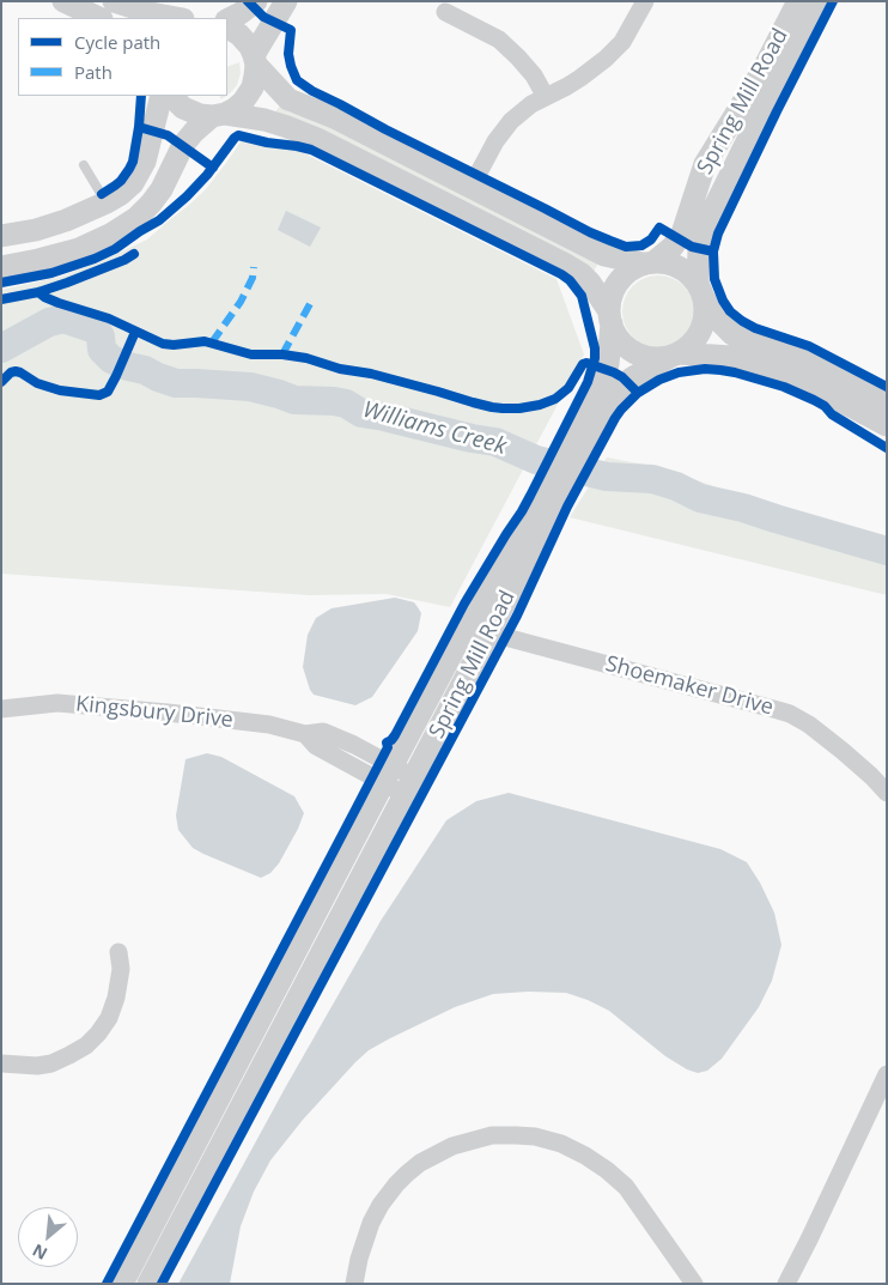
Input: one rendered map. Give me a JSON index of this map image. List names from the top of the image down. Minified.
{"streets":{"street":["Spring Mill Road","Shoemaker Drive","Kingsbury Drive"]},"crossings":[["Spring Mill Road","Shoemaker Drive"],["Spring Mill Road","Kingsbury Drive"]],"water":["Williams Creek"],"legend":["Cycle path","Path"],"north":"bottom left"}
